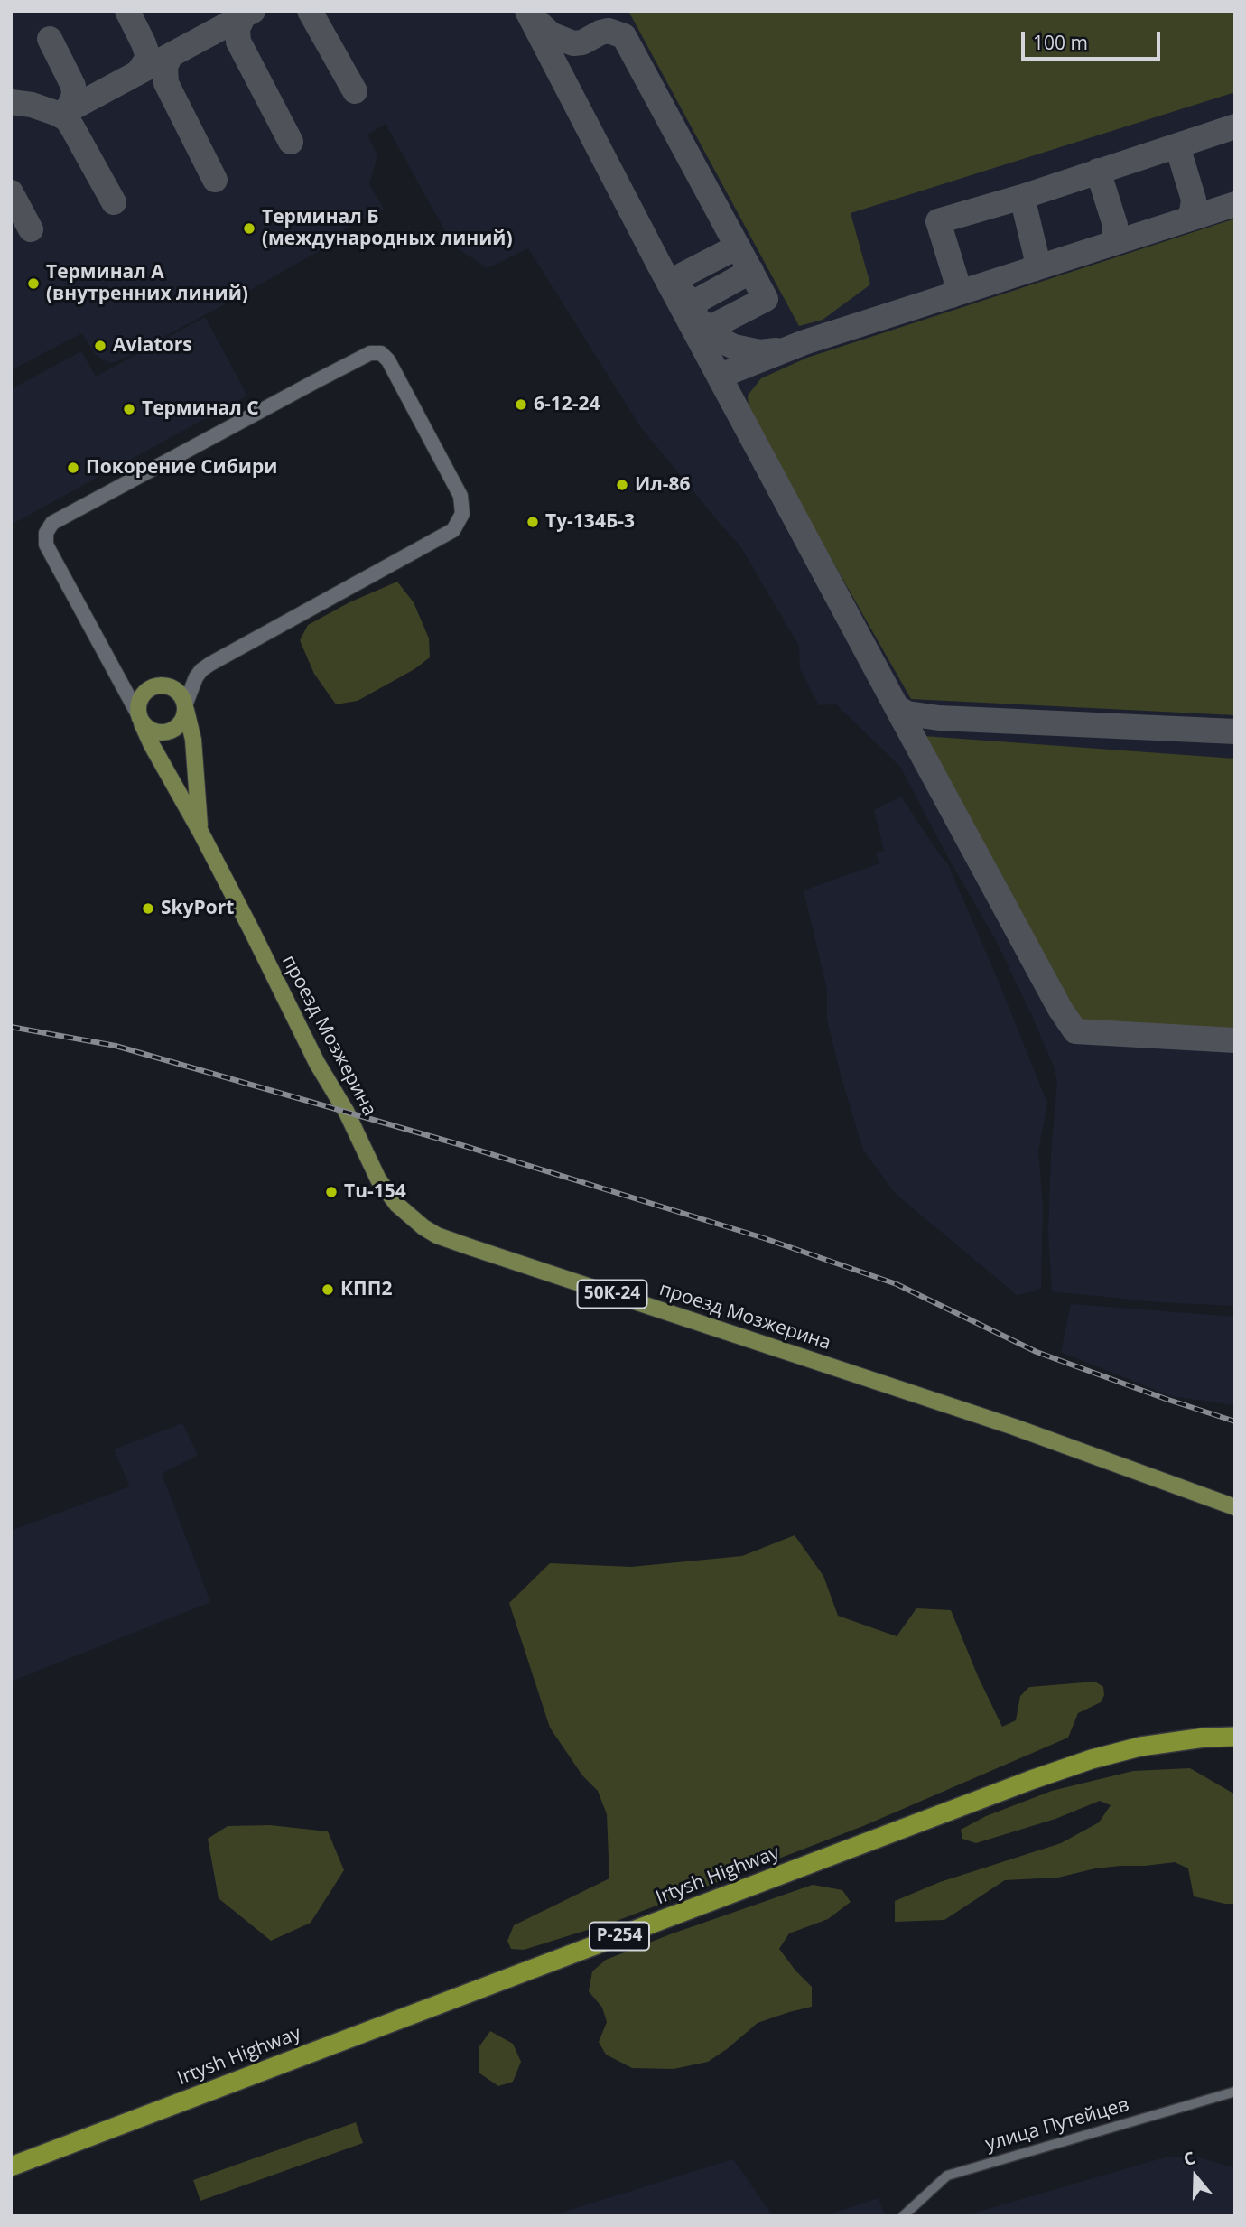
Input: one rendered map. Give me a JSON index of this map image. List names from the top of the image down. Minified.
{"streets":{"highway":["Irtysh Highway","Р-254"],"main road":["проезд Мозжерина","50К-24"],"street":["улица Путейцев"]},"places":["Терминал Б (международных линий)","Терминал А (внутренних линий)","Aviators","6-12-24","Терминал С","Покорение Сибири","Ил-86","Ту-134Б-3","SkyPort","Tu-154","КПП2"],"scale_bar":"100 m","north":"top"}
